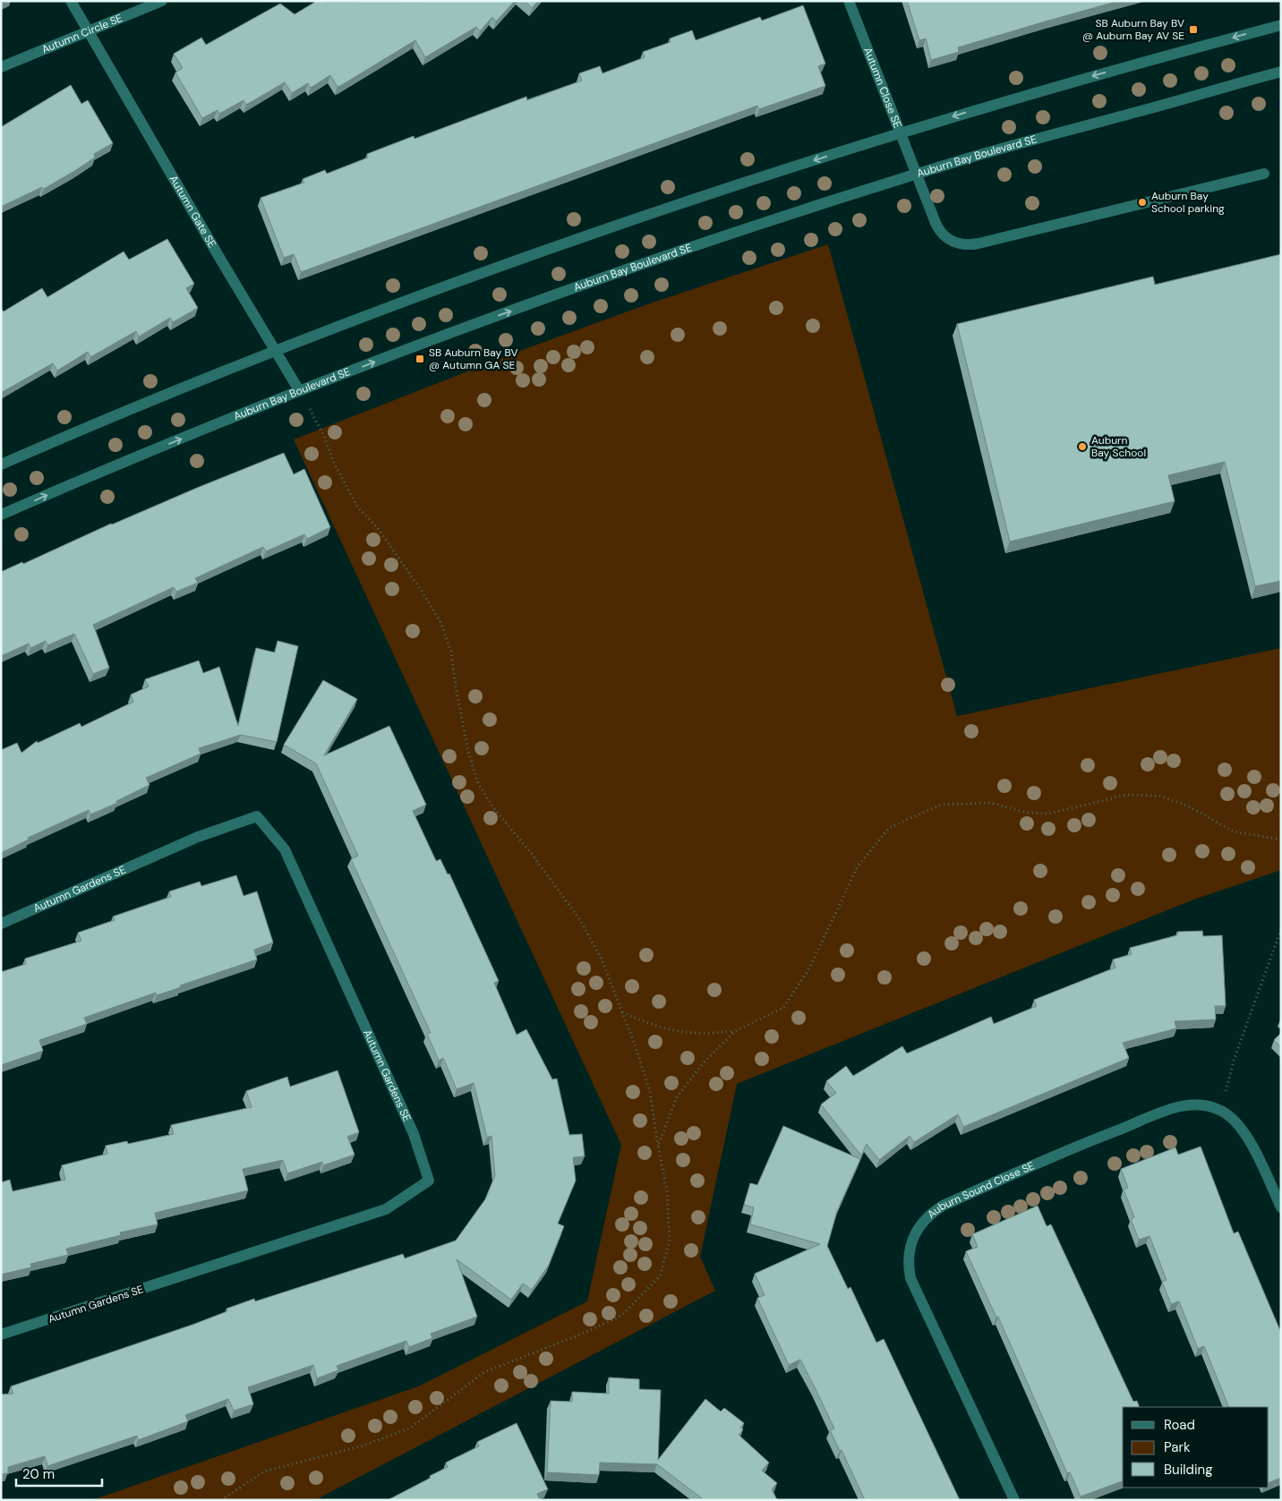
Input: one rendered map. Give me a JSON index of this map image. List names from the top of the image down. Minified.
{"streets":{"street":["Autumn Circle SE","Autumn Close SE","Auburn Bay Boulevard SE","Autumn Gate SE","Autumn Gardens SE","Auburn Sound Close SE"]},"crossings":[["Autumn Circle SE","Autumn Gate SE"],["Autumn Close SE","Auburn Bay Boulevard SE"],["Auburn Bay Boulevard SE","Autumn Gate SE"]],"places":{"transit":["SB Auburn Bay BV @ Auburn Bay AV SE","SB Auburn Bay BV @ Autumn GA SE"],"other":["Auburn Bay School parking","Auburn Bay School"]},"legend":["Road","Park","Building"],"scale_bar":"20 m"}
